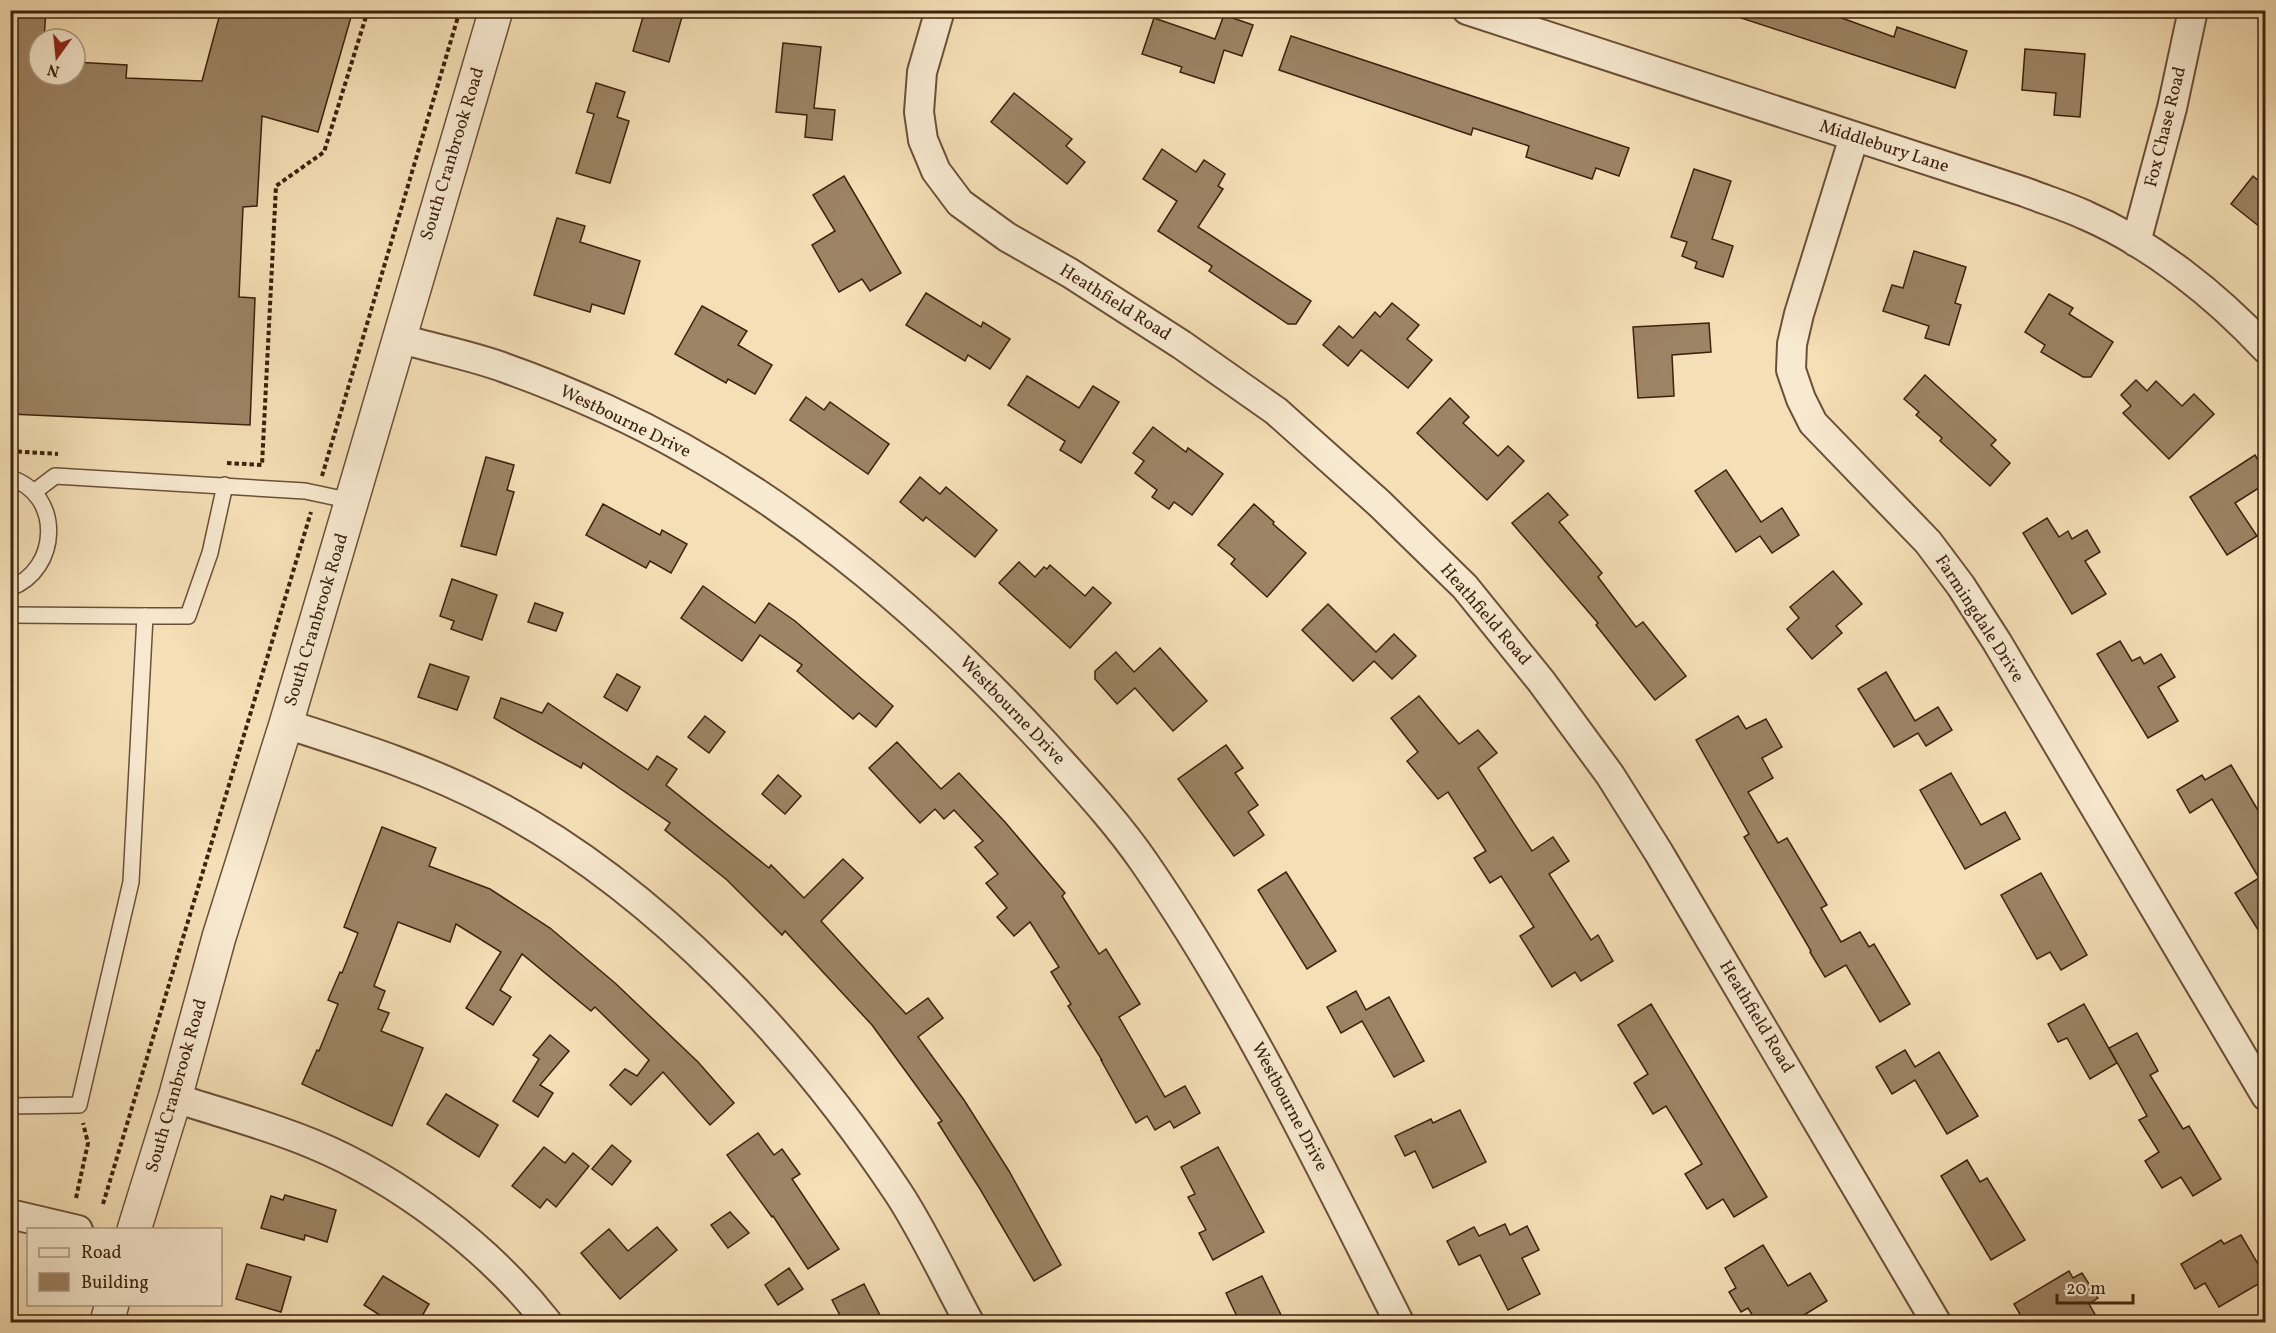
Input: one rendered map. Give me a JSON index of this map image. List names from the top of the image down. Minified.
{"streets":{"street":["Fox Chase Road","Middlebury Lane","South Cranbrook Road","Heathfield Road","Westbourne Drive","Farmingdale Drive"]},"crossings":[["Fox Chase Road","Middlebury Lane"],["Middlebury Lane","Farmingdale Drive"],["South Cranbrook Road","Westbourne Drive"]],"legend":["Road","Building"],"scale_bar":"20 m","north":"bottom"}
